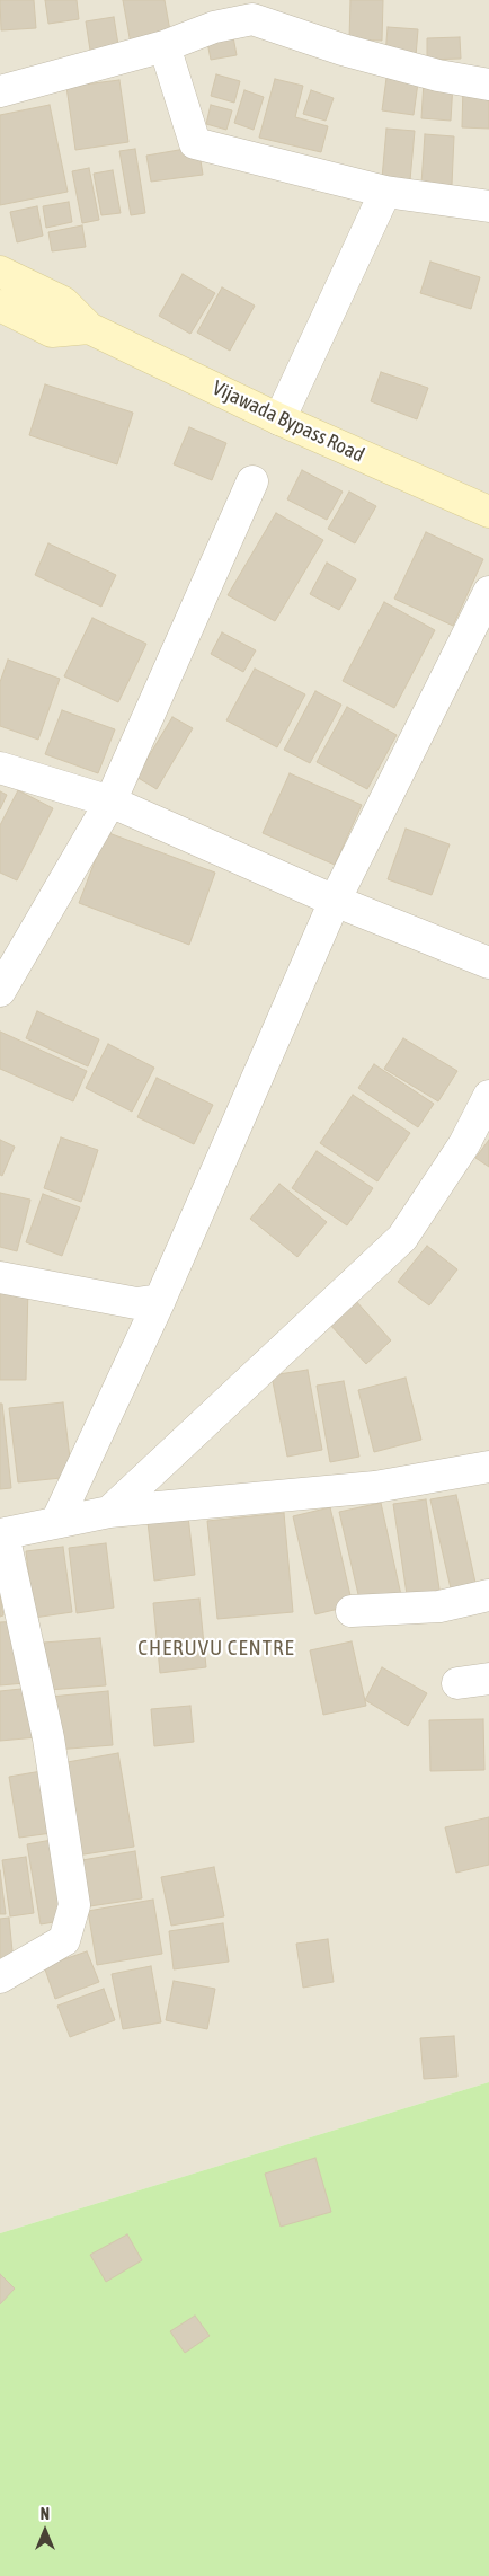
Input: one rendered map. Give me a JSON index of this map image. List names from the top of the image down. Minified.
{"streets":{"main road":["Vijawada Bypass Road"]},"districts":["CHERUVU CENTRE"],"north":"top"}
